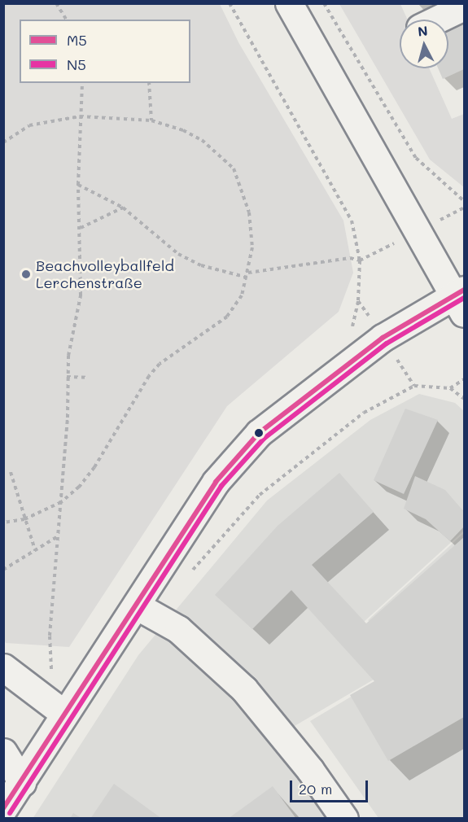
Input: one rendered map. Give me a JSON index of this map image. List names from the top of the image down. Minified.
{"places":["Beachvolleyballfeld Lerchenstraße"],"lines":["transit line M5","transit line N5"],"legend":["M5","N5"],"scale_bar":"20 m","north":"top"}
